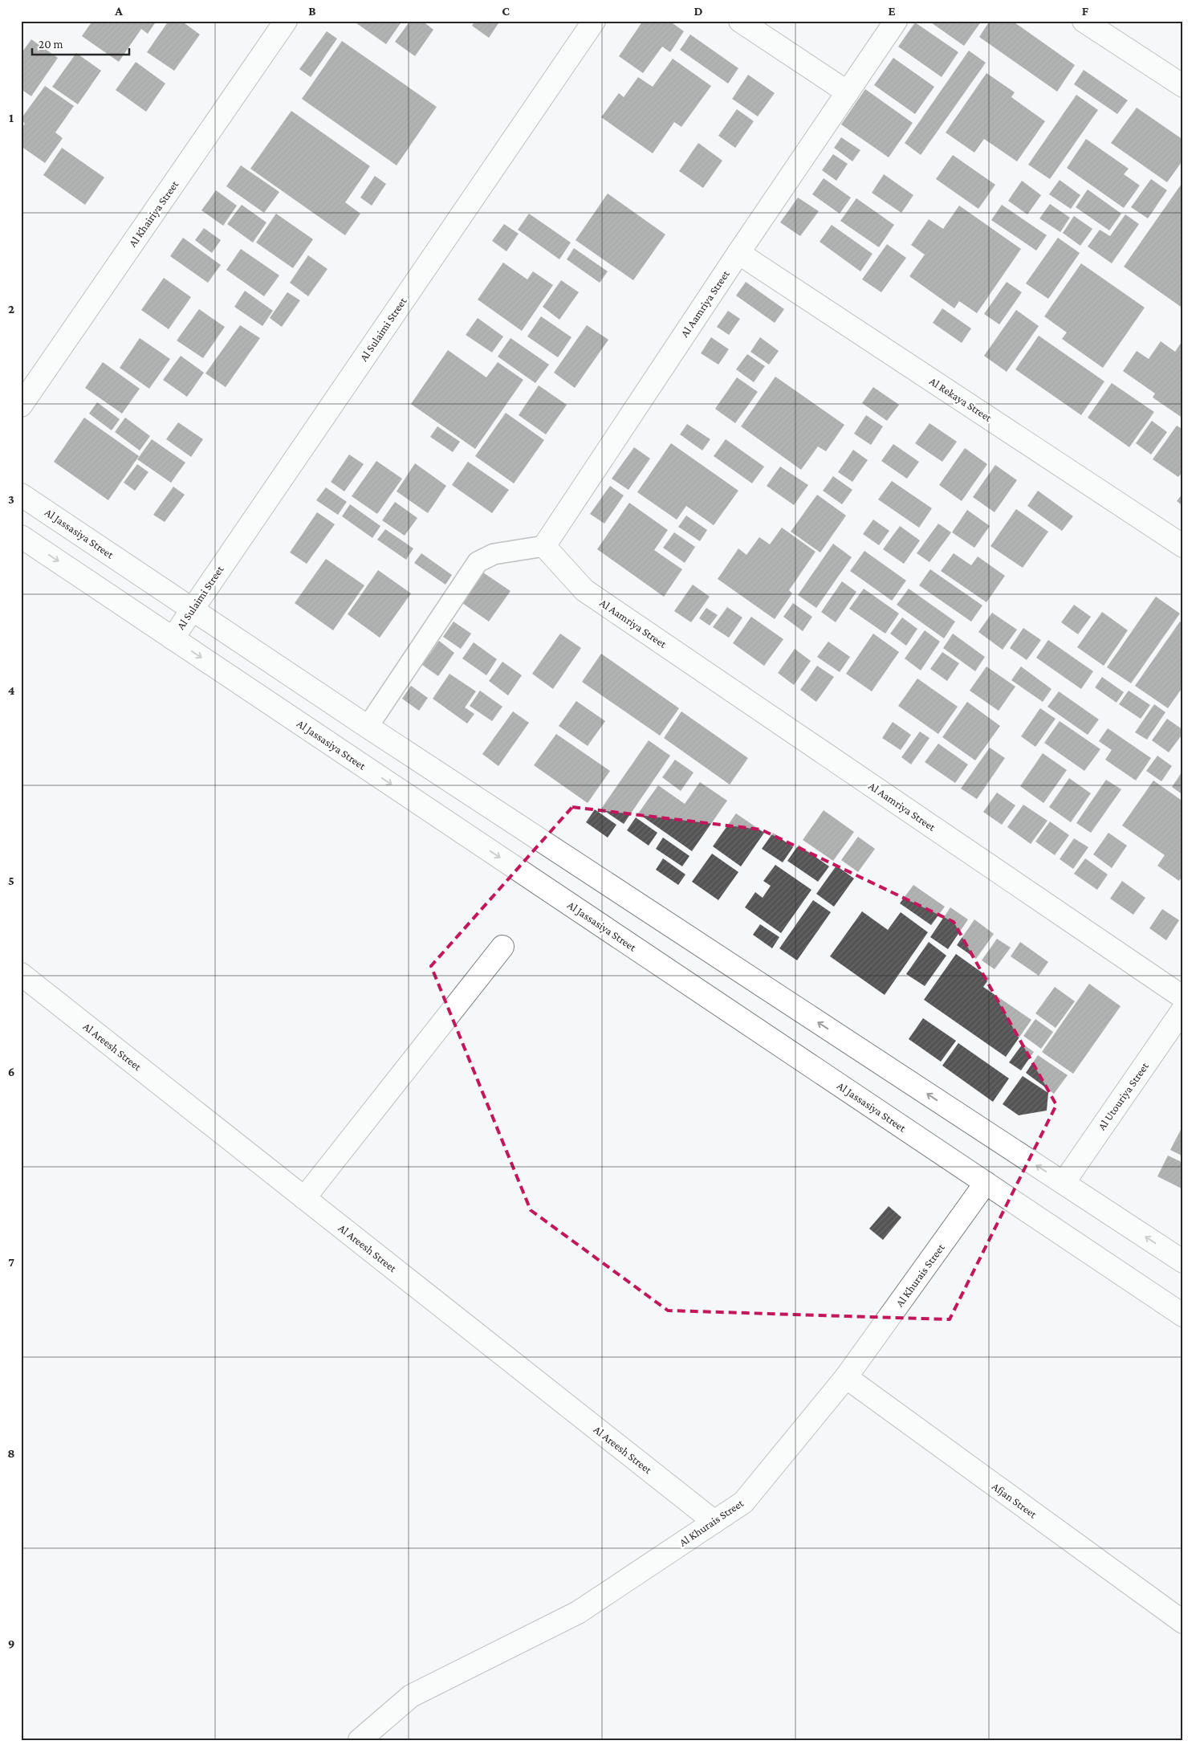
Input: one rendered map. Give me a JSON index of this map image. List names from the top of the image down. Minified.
{"streets":{"street":["Al Khairiya Street","Al Aamriya Street","Al Sulaimi Street","Al Rekaya Street","Al Jassasiya Street","Al Areesh Street","Al Utouriya Street","Al Khurais Street","Afjan Street"]},"crossings":[["Al Aamriya Street","Al Rekaya Street"],["Al Sulaimi Street","Al Jassasiya Street"],["Al Jassasiya Street","Al Utouriya Street"],["Al Jassasiya Street","Al Khurais Street"],["Al Areesh Street","Al Khurais Street"],["Al Khurais Street","Afjan Street"]],"scale_bar":"20 m","grid":{"columns":["A","B","C","D","E","F"],"rows":["1","2","3","4","5","6","7","8","9"]}}
